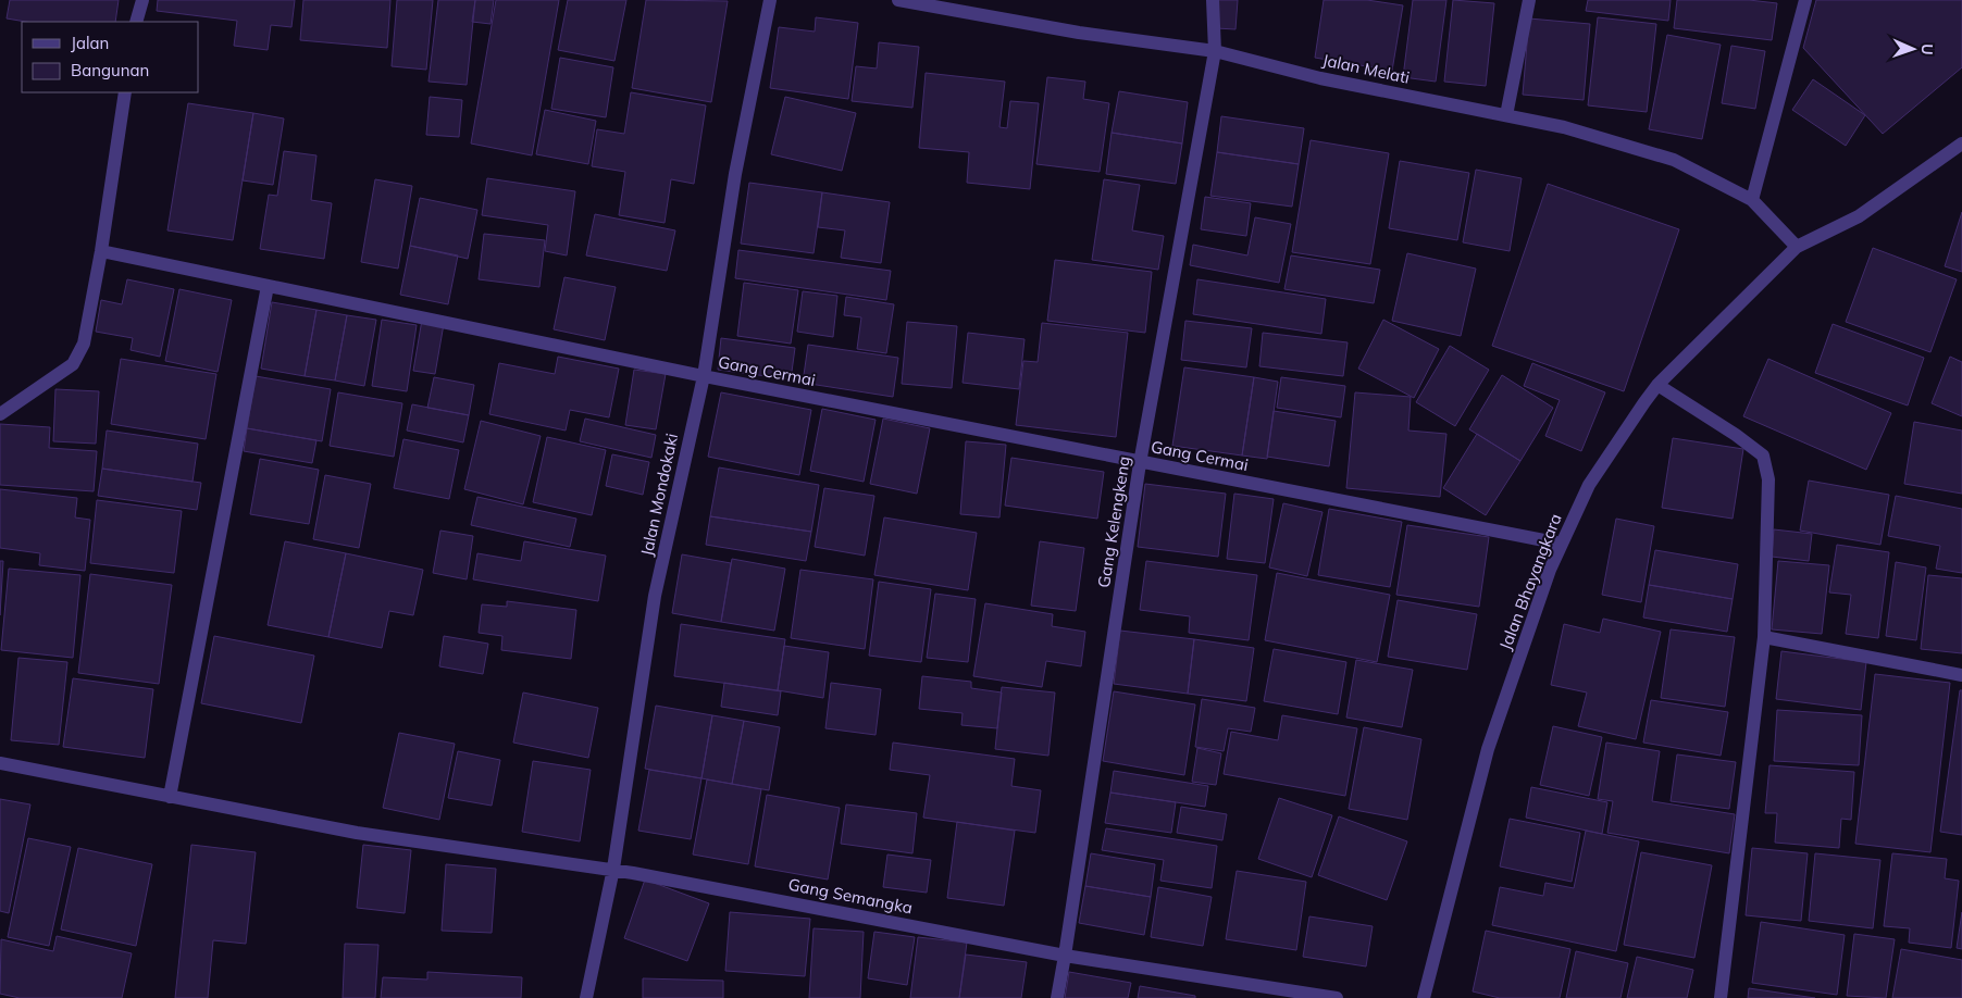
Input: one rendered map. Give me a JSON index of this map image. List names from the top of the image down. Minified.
{"streets":{"street":["Jalan Melati","Gang Cermai","Jalan Mondokaki","Gang Kelengkeng","Jalan Bhayangkara","Gang Semangka"]},"crossings":[["Jalan Melati","Gang Kelengkeng"],["Jalan Melati","Jalan Bhayangkara"],["Gang Cermai","Jalan Mondokaki"],["Gang Cermai","Gang Kelengkeng"],["Gang Cermai","Jalan Bhayangkara"],["Jalan Mondokaki","Gang Semangka"],["Gang Kelengkeng","Gang Semangka"]],"legend":["Jalan","Bangunan"],"north":"right"}
